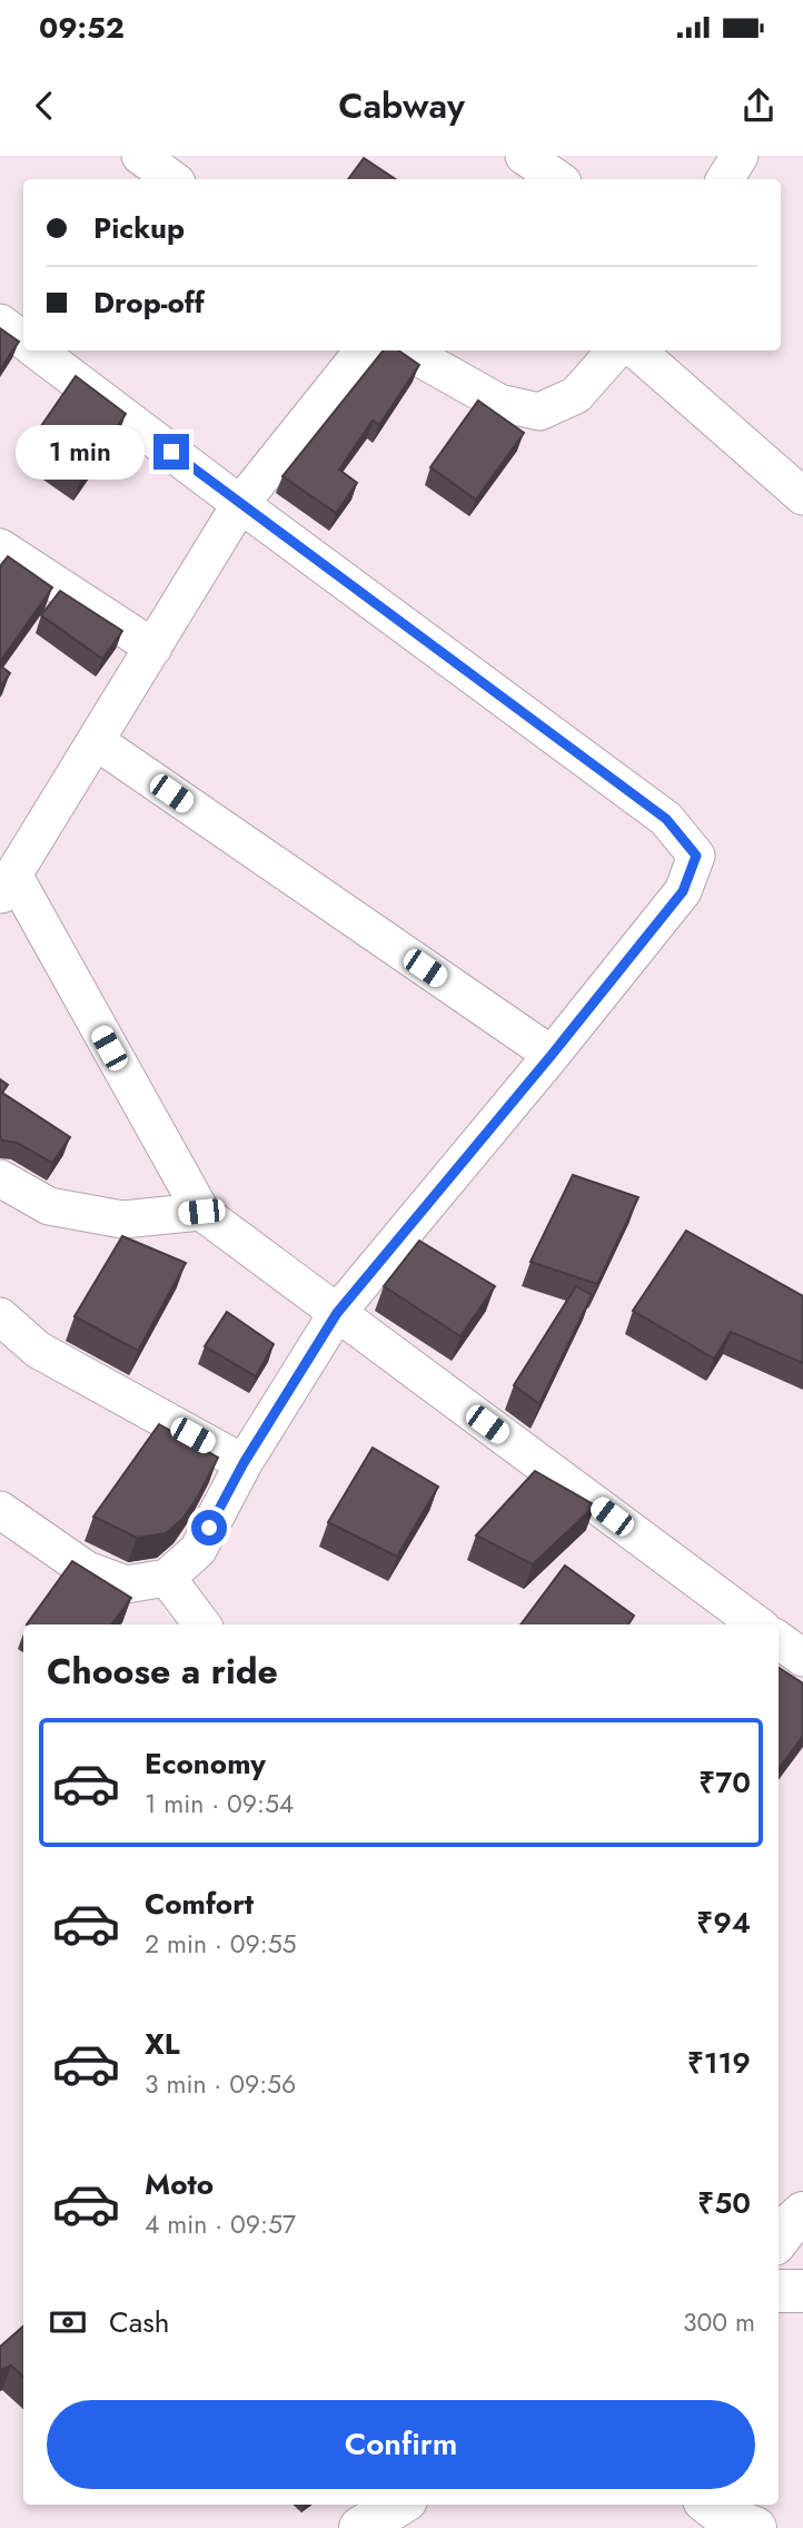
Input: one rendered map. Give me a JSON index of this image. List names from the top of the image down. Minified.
{"page":{"status":"09:52","header":"Cabway","banner":["Pickup","Drop-off"],"bubble":"1 min","heading":"Choose a ride","list":[{"name":"Economy","note":"1 min · 09:54","value":"₹70"},{"name":"Comfort","note":"2 min · 09:55","value":"₹94"},{"name":"XL","note":"3 min · 09:56","value":"₹119"},{"name":"Moto","note":"4 min · 09:57","value":"₹50"}],"pay":["Cash","300 m"],"buttons":"Confirm"}}
